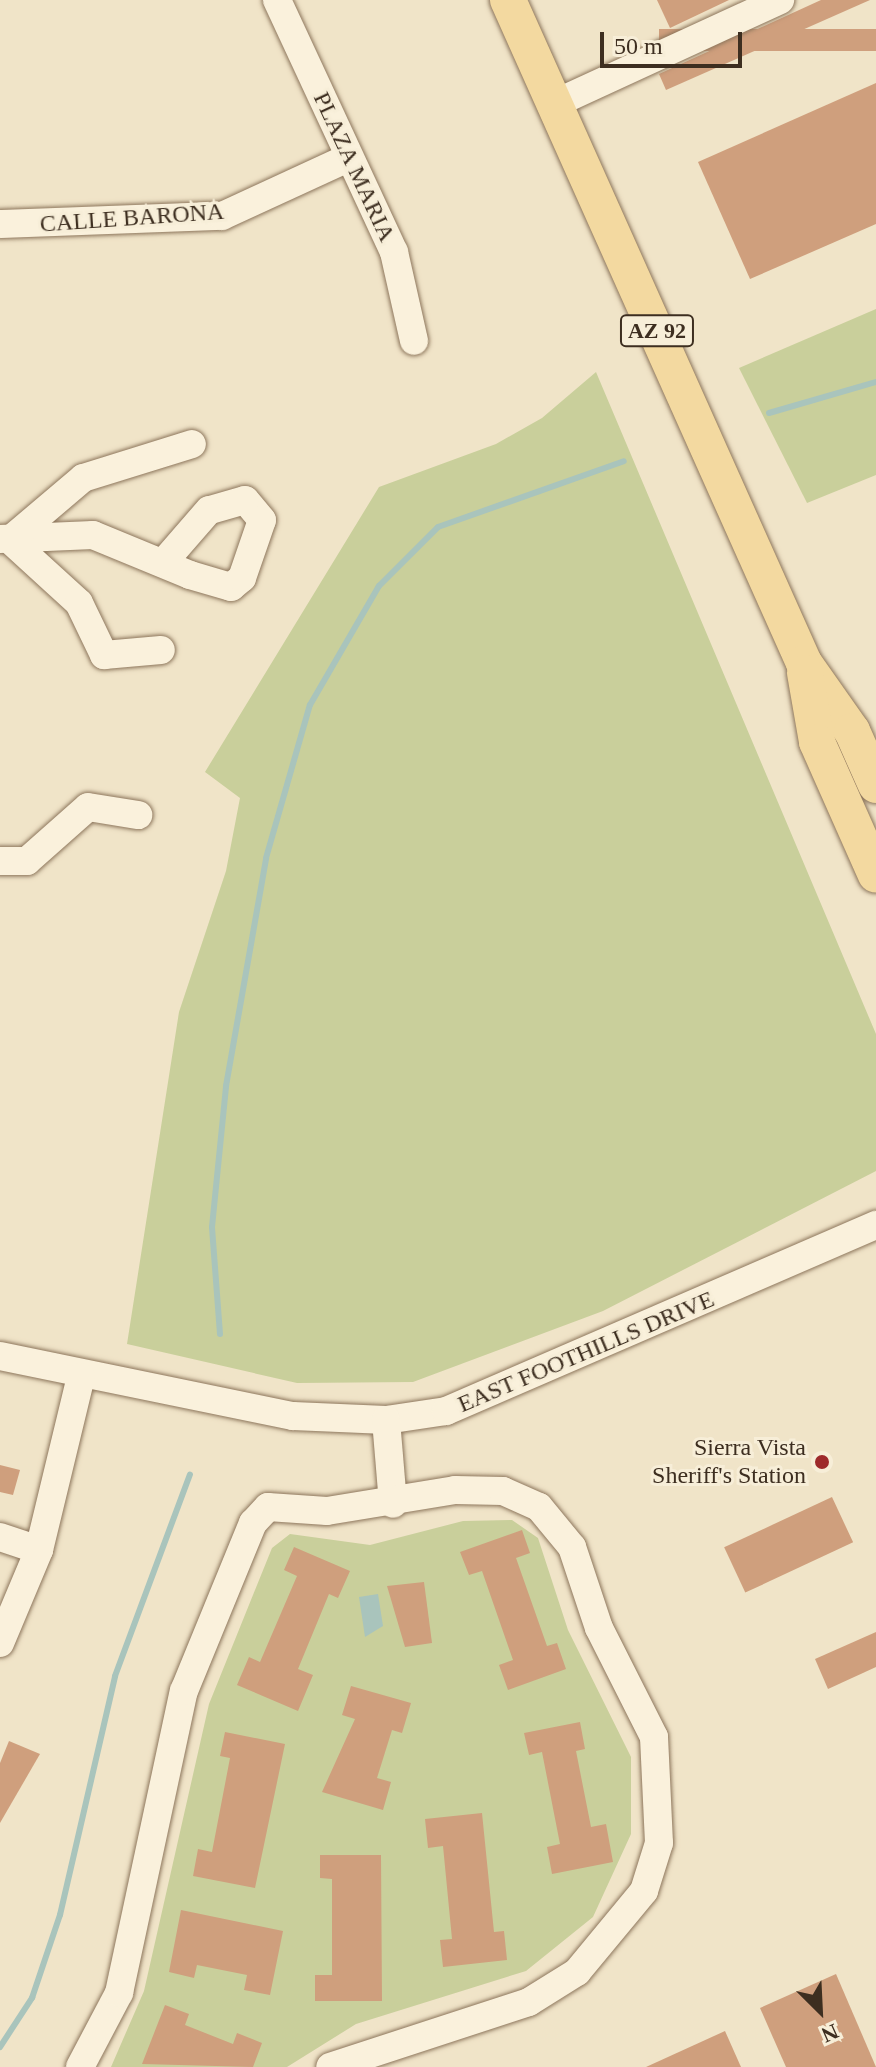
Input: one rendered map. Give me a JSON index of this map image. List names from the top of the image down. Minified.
{"streets":{"main road":["AZ 92"],"street":["PLAZA MARIA","CALLE BARONA","EAST FOOTHILLS DRIVE"]},"crossings":[["PLAZA MARIA","CALLE BARONA"]],"places":["Sierra Vista Sheriff's Station"],"scale_bar":"50 m","north":"bottom right"}
